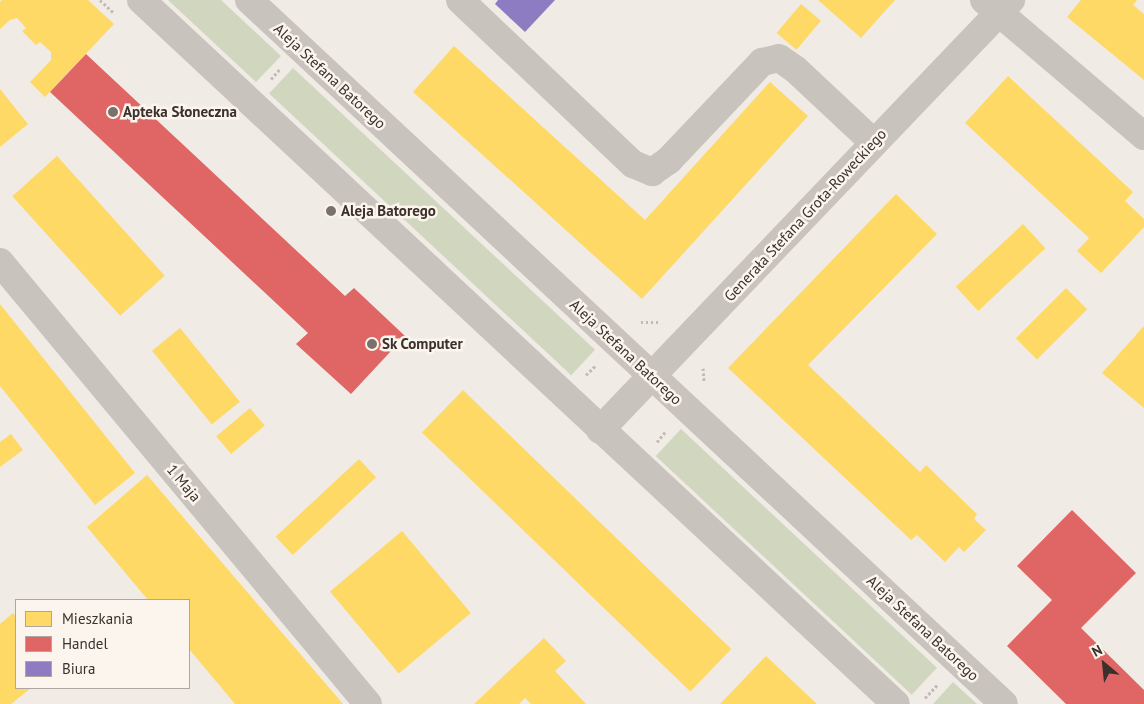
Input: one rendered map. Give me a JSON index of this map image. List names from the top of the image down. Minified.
{"streets":{"street":["Aleja Stefana Batorego","Generała Stefana Grota-Roweckiego","1 Maja"]},"crossings":[["Aleja Stefana Batorego","Generała Stefana Grota-Roweckiego"]],"places":["Apteka Słoneczna","Aleja Batorego","Sk Computer"],"legend":["Mieszkania","Handel","Biura"],"north":"top left"}
